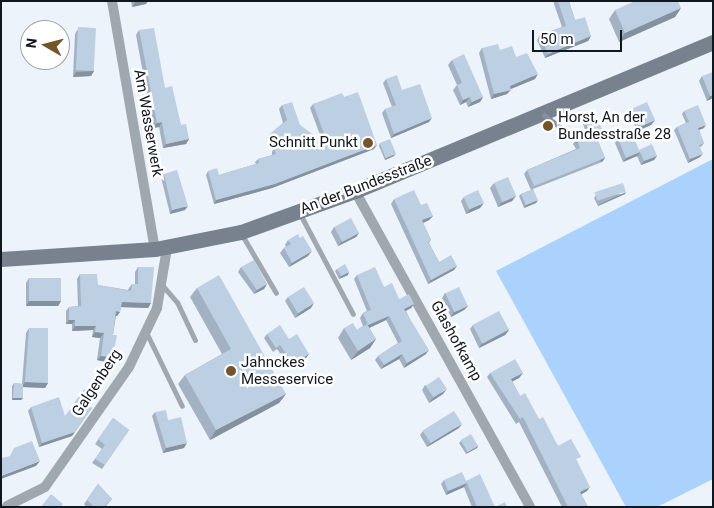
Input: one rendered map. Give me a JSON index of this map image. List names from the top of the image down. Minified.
{"streets":{"main road":["An der Bundesstraße"],"street":["Am Wasserwerk","Glashofkamp","Galgenberg"]},"crossings":[["Am Wasserwerk","An der Bundesstraße"],["Am Wasserwerk","Galgenberg"],["An der Bundesstraße","Glashofkamp"],["An der Bundesstraße","Galgenberg"]],"places":["Horst, An der Bundesstraße 28","Schnitt Punkt","Jahnckes Messeservice"],"scale_bar":"50 m","north":"left"}
